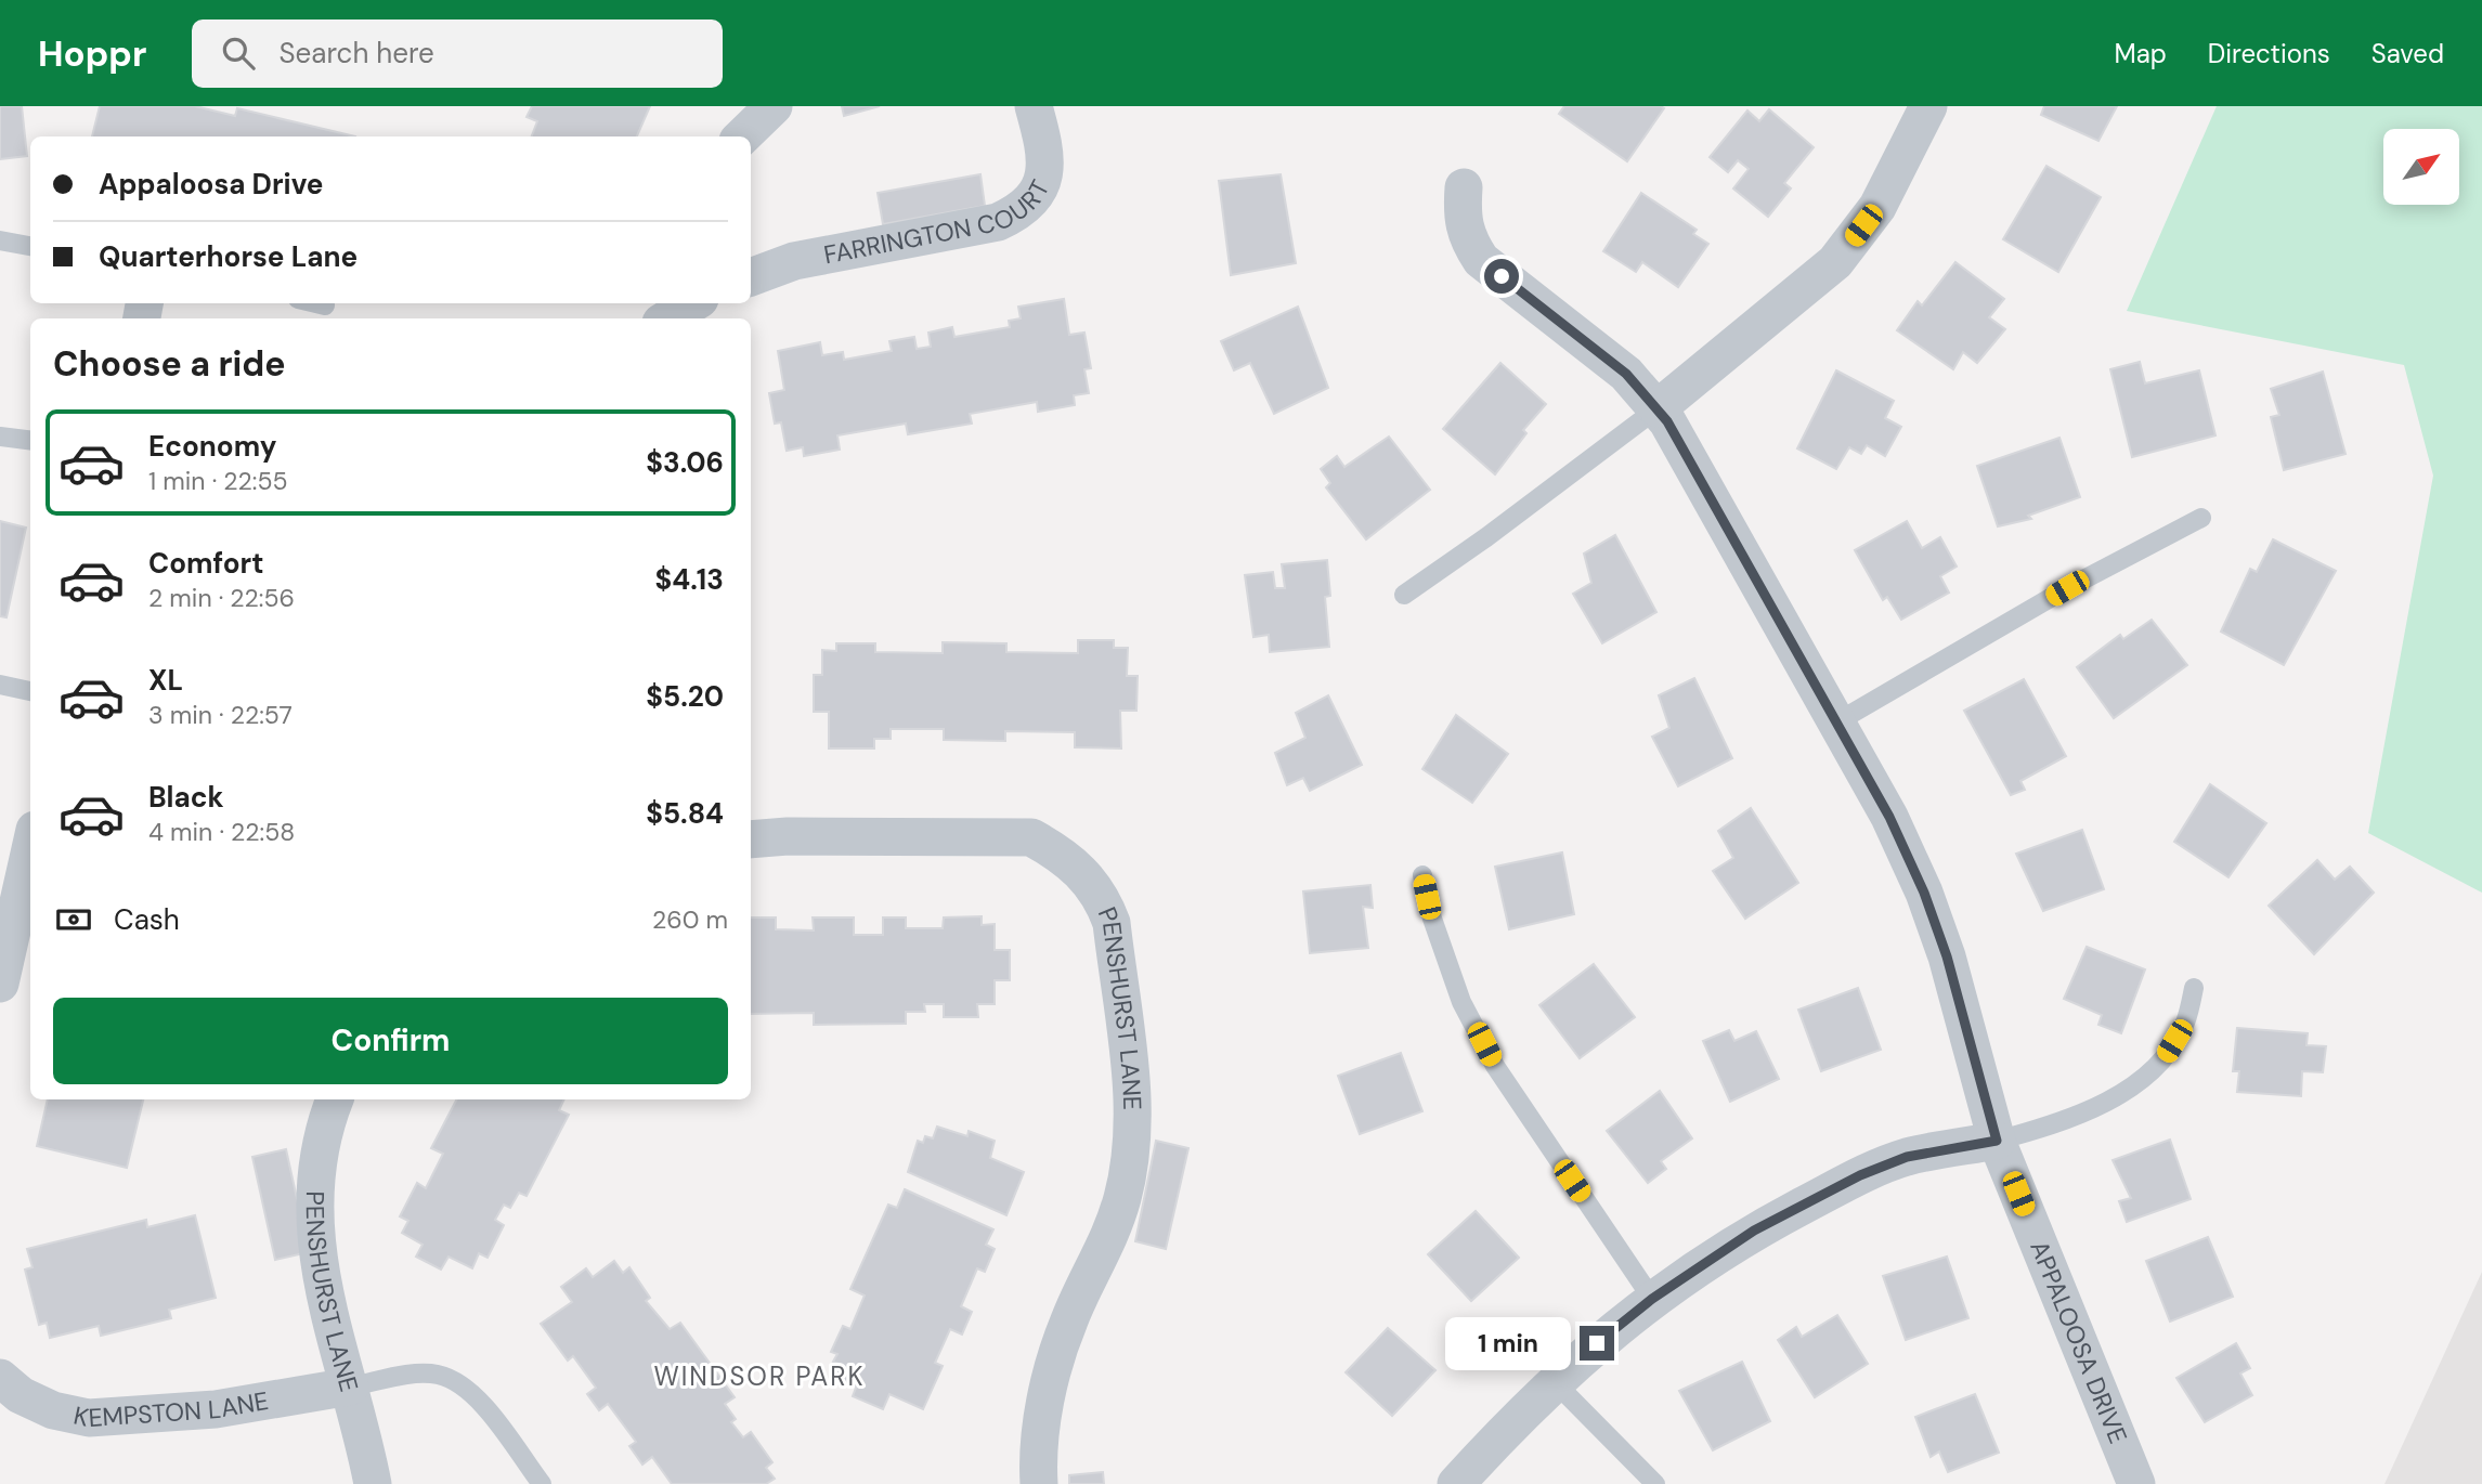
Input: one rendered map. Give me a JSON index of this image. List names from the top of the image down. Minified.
{"streets":{"street":["FARRINGTON COURT","PENSHURST LANE","APPALOOSA DRIVE","KEMPSTON LANE"]},"crossings":[["PENSHURST LANE","KEMPSTON LANE"]],"districts":["WINDSOR PARK"],"north":"top right","page":{"header":"Hoppr","search":"Search here","nav":["Map","Directions","Saved"],"banner":["Appaloosa Drive","Quarterhorse Lane"],"heading":"Choose a ride","list":[{"name":"Economy","note":"1 min · 22:55","value":"$3.06"},{"name":"Comfort","note":"2 min · 22:56","value":"$4.13"},{"name":"XL","note":"3 min · 22:57","value":"$5.20"},{"name":"Black","note":"4 min · 22:58","value":"$5.84"}],"pay":["Cash","260 m"],"buttons":"Confirm","bubble":"1 min"}}
